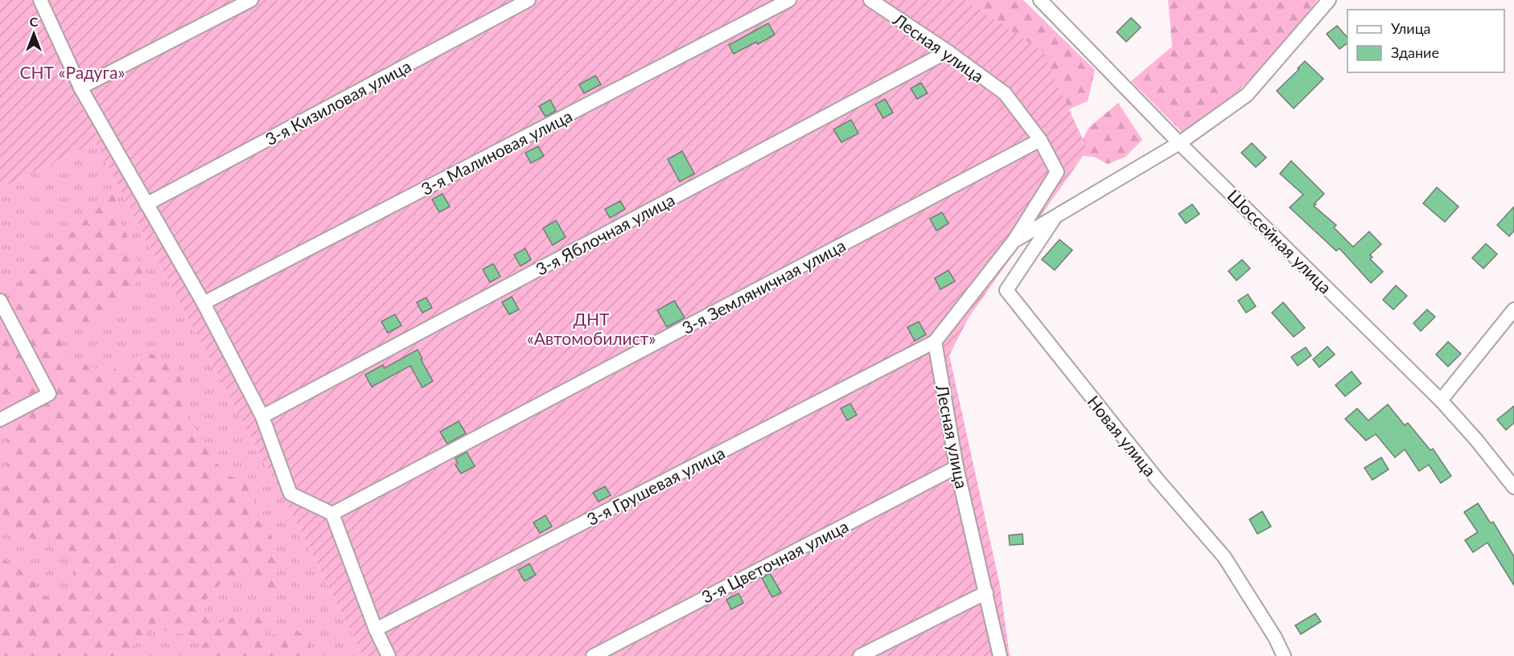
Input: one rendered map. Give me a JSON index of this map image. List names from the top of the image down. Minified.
{"streets":{"street":["Лесная улица","3-я Кизиловая улица","3-я Малиновая улица","3-я Яблочная улица","Шоссейная улица","3-я Земляничная улица","Новая улица","3-я Грушевая улица","3-я Цветочная улица"]},"crossings":[["Лесная улица","3-я Яблочная улица"],["Лесная улица","Шоссейная улица"],["Лесная улица","3-я Земляничная улица"],["Лесная улица","Новая улица"],["Лесная улица","3-я Грушевая улица"],["Лесная улица","3-я Цветочная улица"]],"parks":["СНТ «Радуга»","ДНТ «Автомобилист»"],"legend":["Улица","Здание"],"north":"top"}
